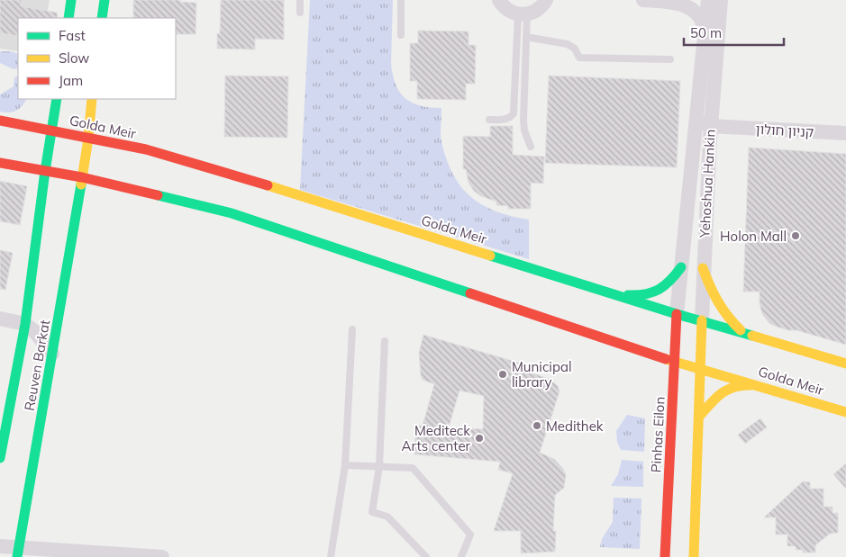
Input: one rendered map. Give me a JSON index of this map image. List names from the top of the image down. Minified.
{"streets":{"main road":["Golda Meir","Yehoshua Hankin","Reuven Barkat","Pinhas Eilon"],"street":["קניון חולון"]},"crossings":[["Golda Meir","Yehoshua Hankin"],["Golda Meir","Reuven Barkat"],["Golda Meir","Pinhas Eilon"],["קניון חולון","Yehoshua Hankin"],["Yehoshua Hankin","Pinhas Eilon"]],"places":["Holon Mall","Municipal library","Medithek","Mediteck Arts center"],"legend":["Fast","Slow","Jam"],"scale_bar":"50 m"}
